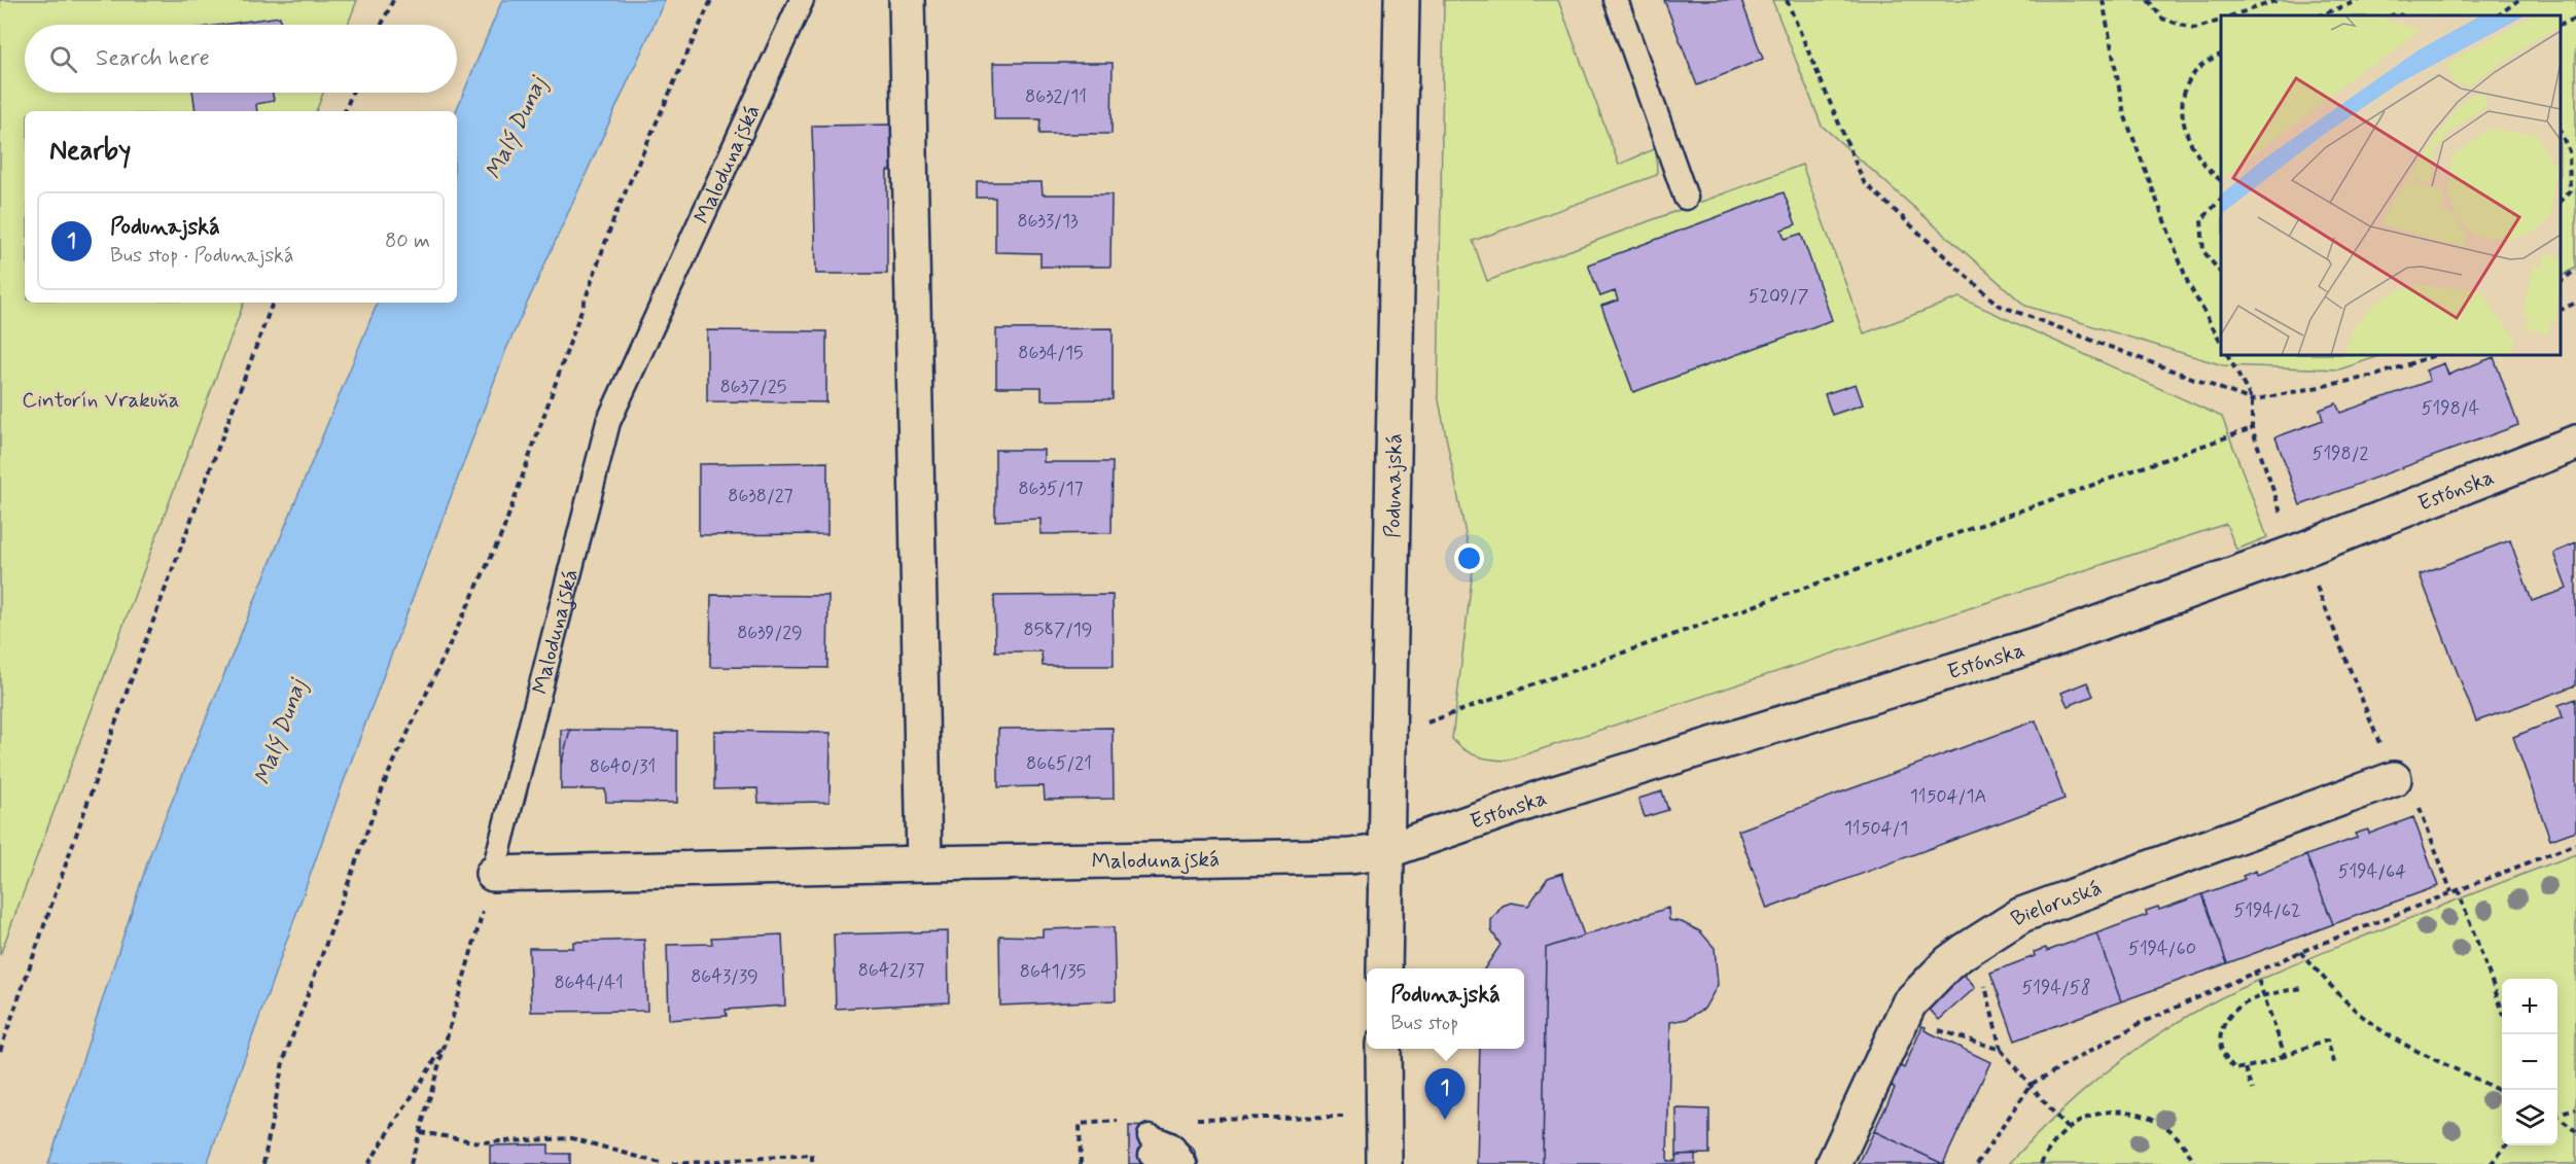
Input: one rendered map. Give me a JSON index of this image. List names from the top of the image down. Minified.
{"streets":{"street":["Malodunajská","Podunajská","Estónska","Bieloruská"]},"crossings":[["Malodunajská","Podunajská"],["Malodunajská","Estónska"],["Podunajská","Estónska"]],"water":["Malý Dunaj"],"parks":["Cintorín Vrakuňa"],"house_numbers":["8632/11","8633/13","5209/7","8634/15","8637/25","5198/4","5198/2","8635/17","8638/27","8587/19","8639/29","8665/21","8640/31","11504/1A","11504/1","5194/64","5194/62","5194/60","8642/37","8641/35","8643/39","8644/41","5194/58"],"page":{"search":"Search here","heading":"Nearby","list":[{"mark":"1","name":"Podunajská","note":"Bus stop · Podunajská","value":"80 m"}],"popup":["Podunajská","Bus stop"],"map_buttons":["+","−"],"pins":"1"}}
